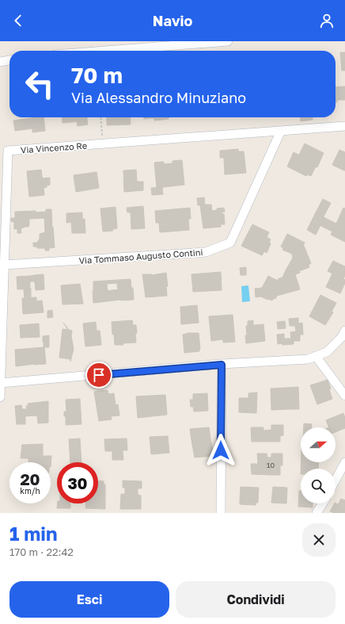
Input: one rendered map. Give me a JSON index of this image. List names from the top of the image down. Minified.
{"streets":{"street":["Via Vincenzo Re","Via Tommaso Augusto Contini"]},"crossings":[["Via Vincenzo Re","Via Tommaso Augusto Contini"]],"house_numbers":["10"],"north":"right","page":{"header":"Navio","turn":["70 m","Via Alessandro Minuziano"],"speed":"20 km/h","limit":"30","heading":["1 min","170 m · 22:42"],"buttons":["Esci","Condividi"]}}
